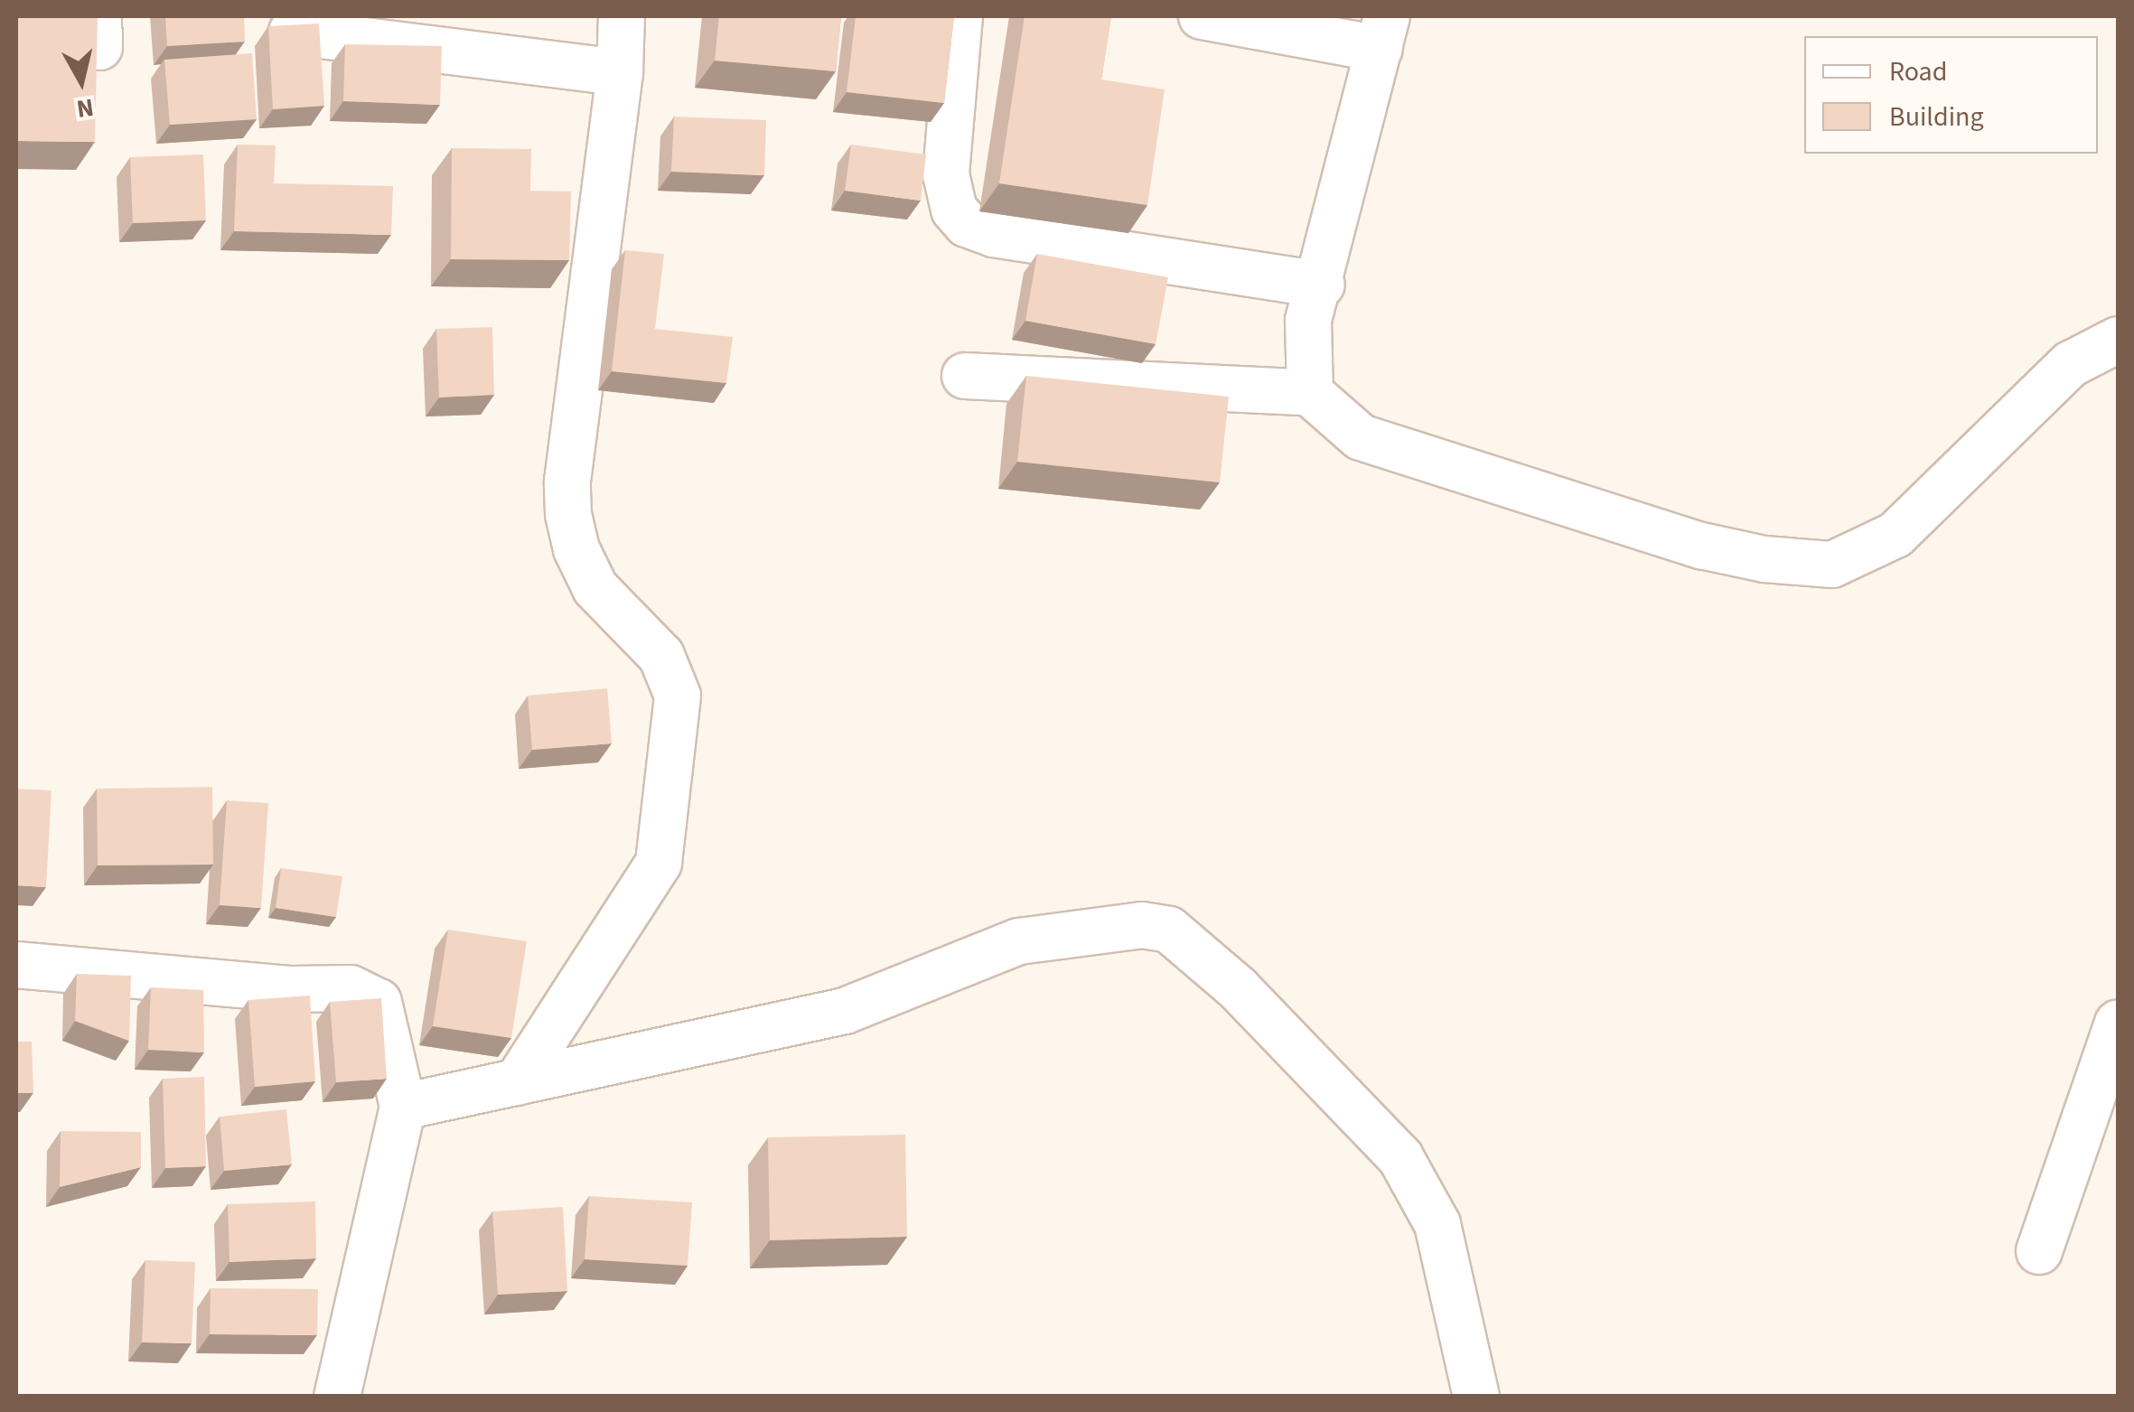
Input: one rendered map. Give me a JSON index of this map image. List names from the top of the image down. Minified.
{"legend":["Road","Building"],"north":"bottom"}
